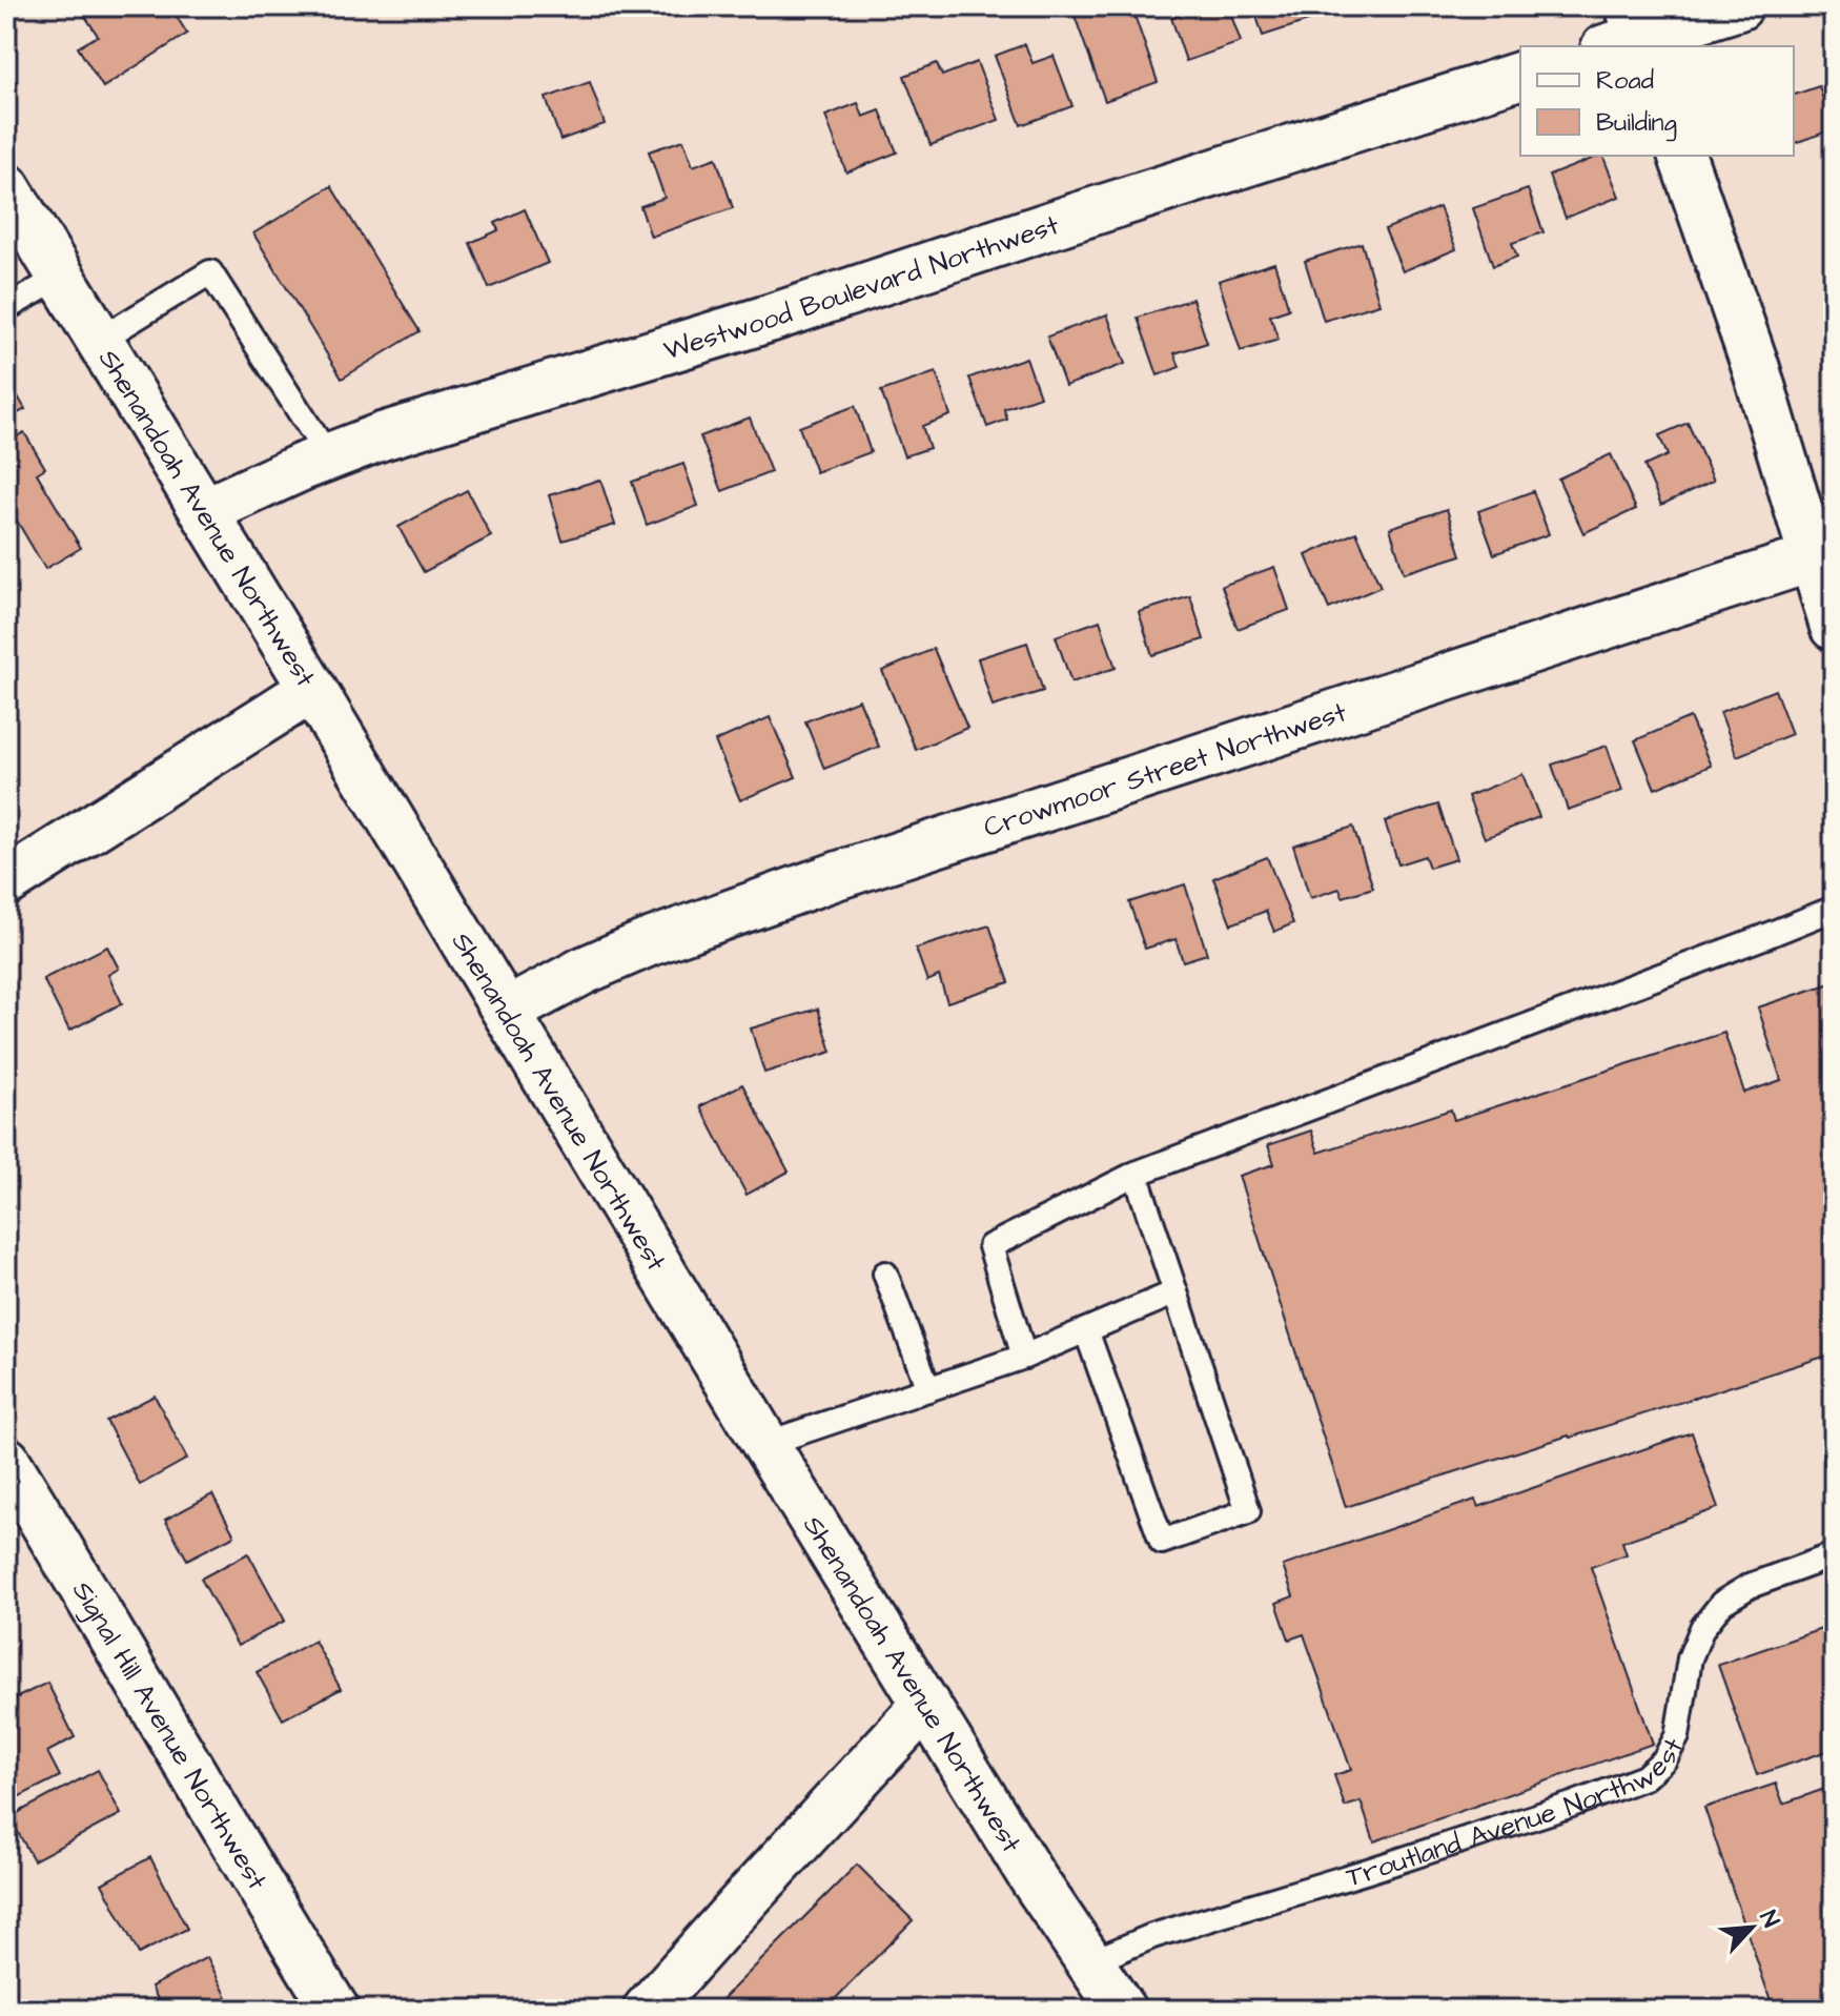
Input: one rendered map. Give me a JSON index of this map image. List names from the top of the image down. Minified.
{"streets":{"street":["Westwood Boulevard Northwest","Shenandoah Avenue Northwest","Crowmoor Street Northwest","Signal Hill Avenue Northwest"],"lane":["Troutland Avenue Northwest"]},"crossings":[["Westwood Boulevard Northwest","Shenandoah Avenue Northwest"],["Shenandoah Avenue Northwest","Crowmoor Street Northwest"],["Shenandoah Avenue Northwest","Troutland Avenue Northwest"]],"legend":["Road","Building"],"north":"top right"}
